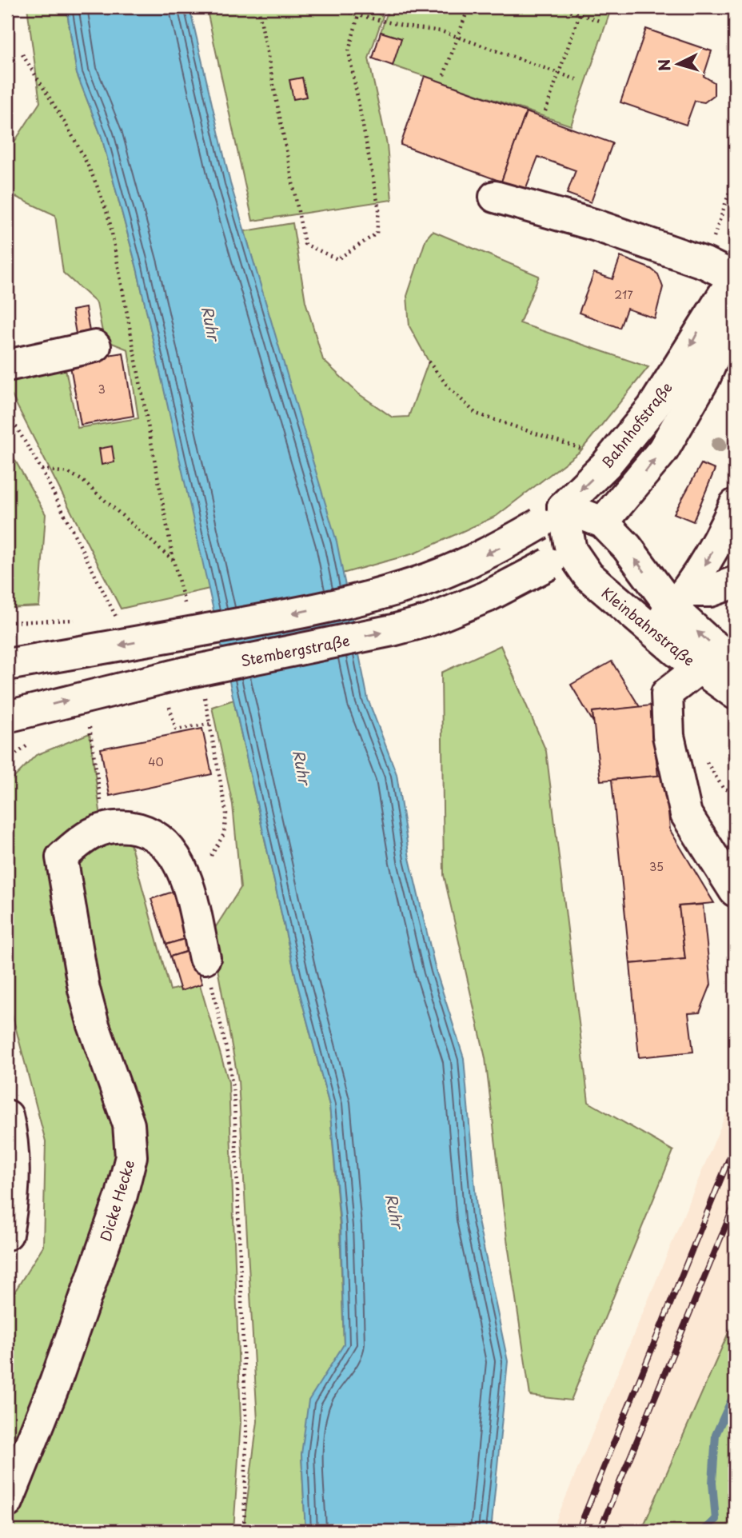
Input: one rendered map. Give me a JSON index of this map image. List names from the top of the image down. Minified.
{"streets":{"main road":["Bahnhofstraße","Kleinbahnstraße","Stembergstraße","Dicke Hecke"]},"crossings":[["Bahnhofstraße","Kleinbahnstraße"],["Bahnhofstraße","Stembergstraße"],["Kleinbahnstraße","Stembergstraße"]],"water":["Ruhr"],"house_numbers":["217","3","40","35"],"north":"left"}
